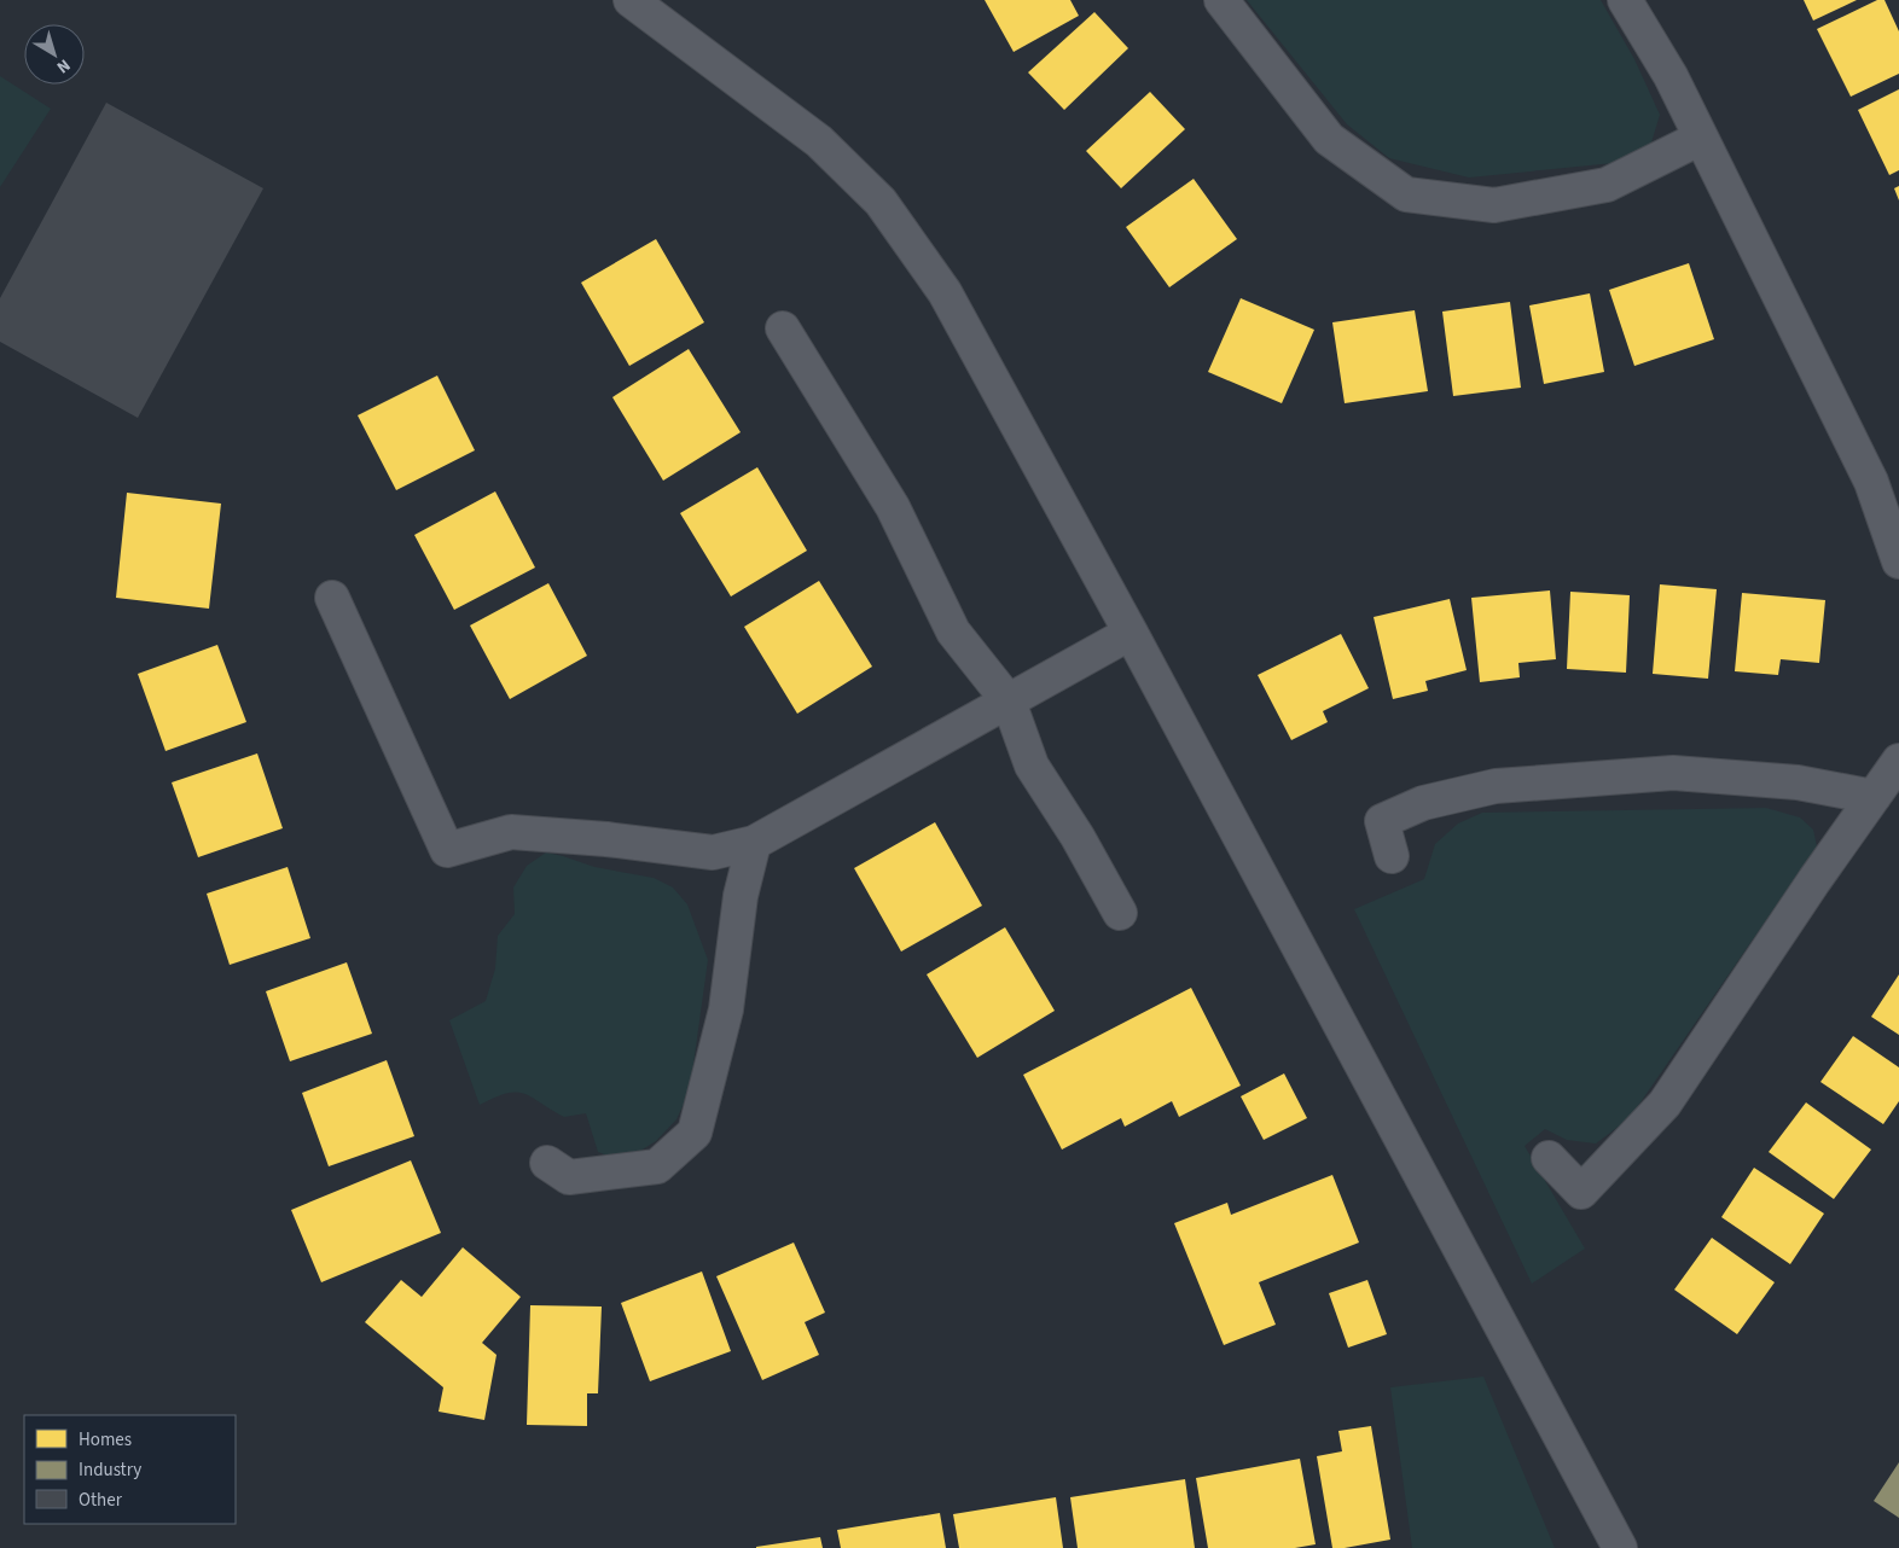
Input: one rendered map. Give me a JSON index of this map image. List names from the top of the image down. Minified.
{"legend":["Homes","Industry","Other"],"north":"bottom right"}
